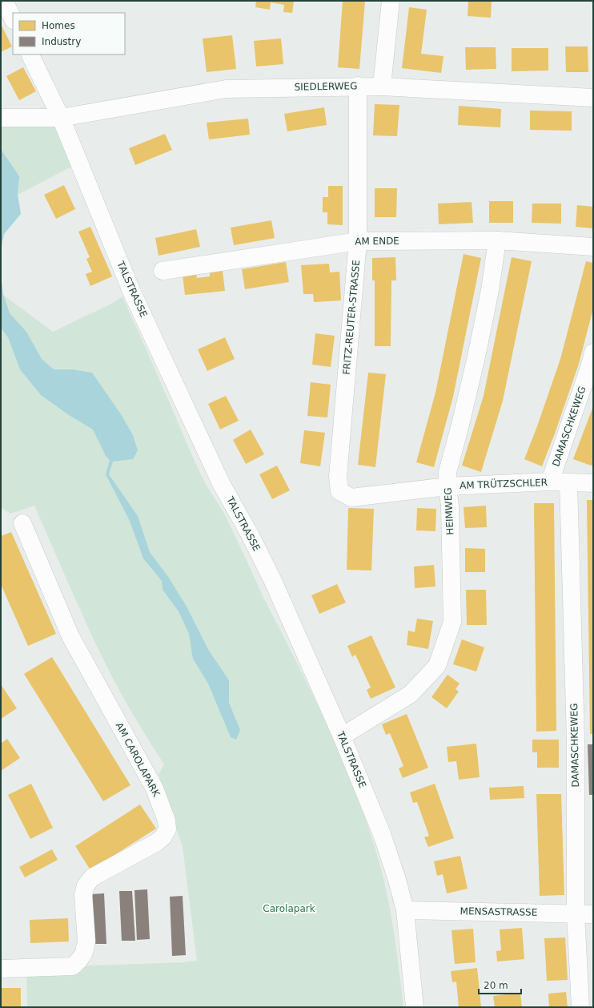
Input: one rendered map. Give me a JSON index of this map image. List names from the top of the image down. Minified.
{"streets":{"street":["SIEDLERWEG","AM ENDE","TALSTRASSE","FRITZ-REUTER-STRASSE","DAMASCHKEWEG","AM TRÜTZSCHLER","HEIMWEG","AM CAROLAPARK","MENSASTRASSE"]},"crossings":[["SIEDLERWEG","TALSTRASSE"],["SIEDLERWEG","FRITZ-REUTER-STRASSE"],["AM ENDE","FRITZ-REUTER-STRASSE"],["AM ENDE","HEIMWEG"],["TALSTRASSE","HEIMWEG"],["TALSTRASSE","MENSASTRASSE"],["FRITZ-REUTER-STRASSE","AM TRÜTZSCHLER"],["DAMASCHKEWEG","AM TRÜTZSCHLER"],["DAMASCHKEWEG","MENSASTRASSE"],["AM TRÜTZSCHLER","HEIMWEG"]],"parks":["Carolapark"],"legend":["Homes","Industry"],"scale_bar":"20 m"}
